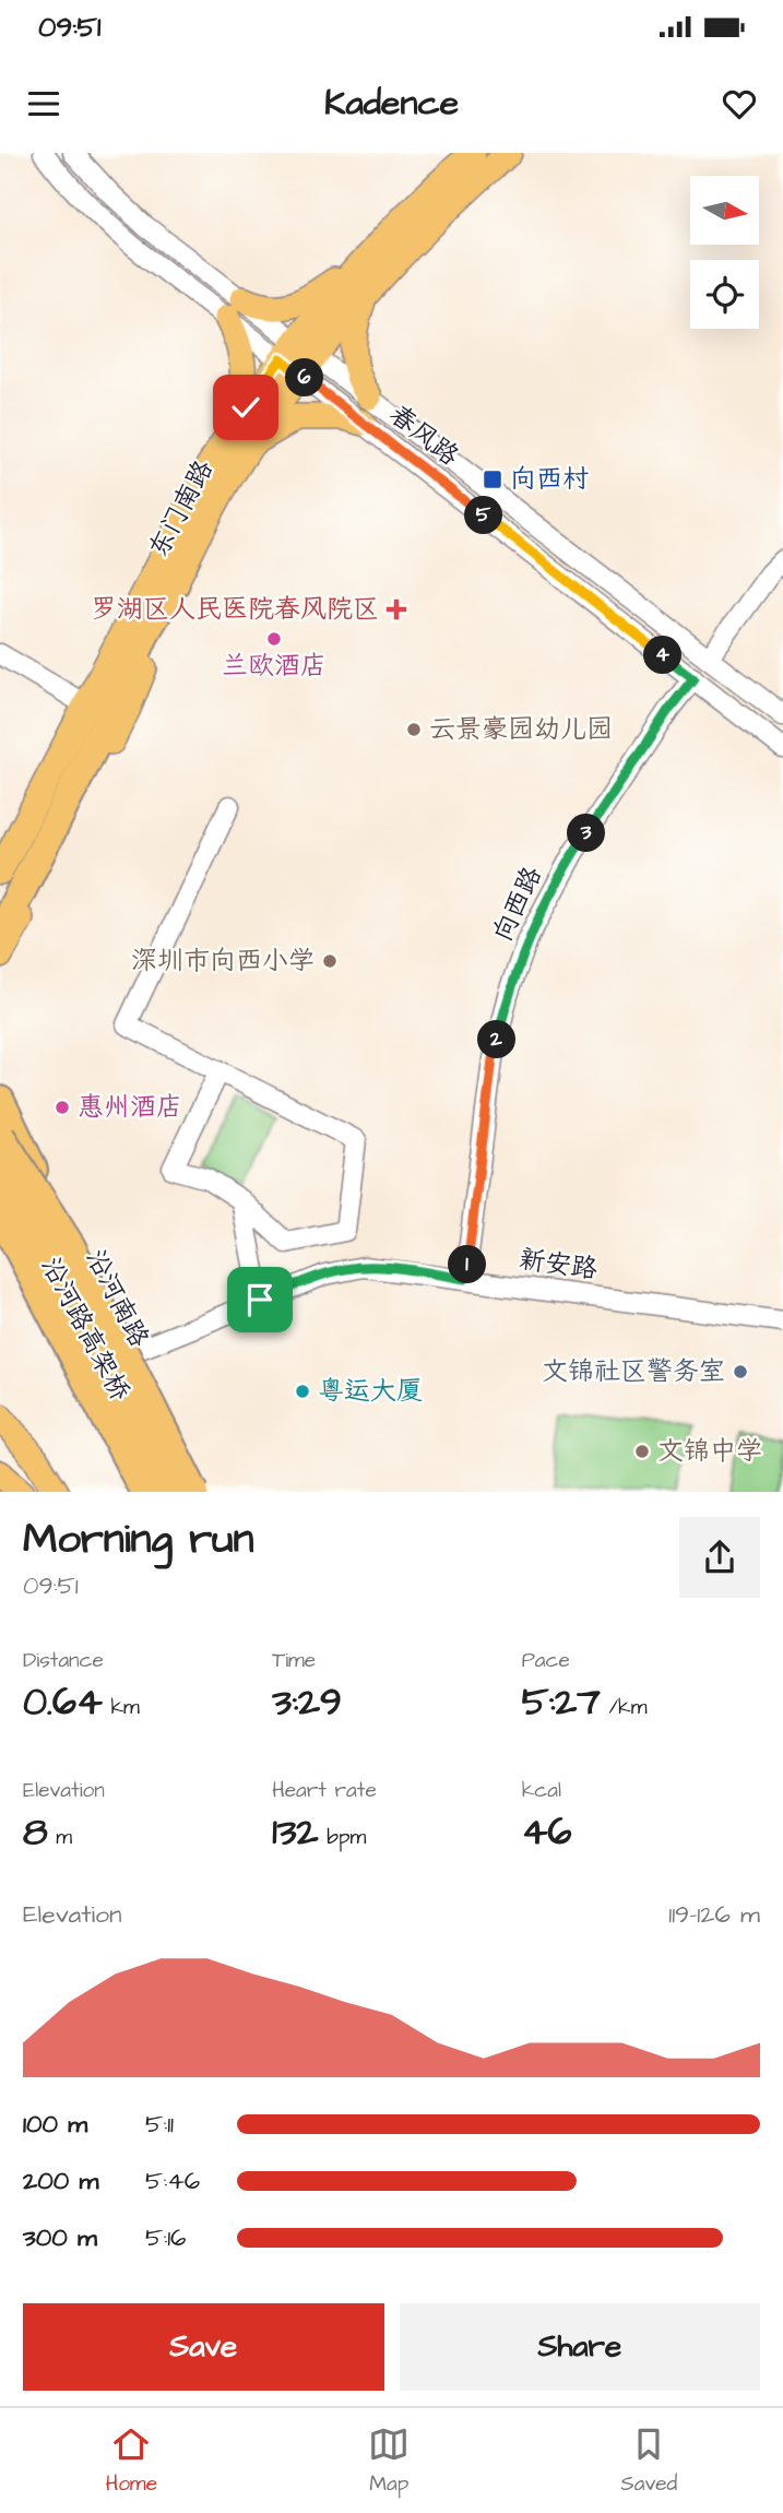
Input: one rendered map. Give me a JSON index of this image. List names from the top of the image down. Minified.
{"streets":{"highway":["沿河路高架桥"],"main road":["东门南路","沿河南路"],"street":["春风路","向西路","新安路"]},"crossings":[["春风路","东门南路"],["春风路","向西路"],["向西路","新安路"],["新安路","沿河南路"]],"places":{"transit":["向西村"],"health":["罗湖区人民医院春风院区"],"other":["兰欧酒店","云景豪园幼儿园","深圳市向西小学","惠州酒店","文锦社区警务室","粤运大厦","文锦中学"]},"north":"right","page":{"status":"09:51","header":"Kadence","pins":["6","5","4","3","2","1"],"heading":["Morning run","09:51"],"stats":[["Distance","0.64 km"],["Time","3:29"],["Pace","5:27 /km"],["Elevation","8 m"],["Heart rate","132 bpm"],["kcal","46"]],"chart":["Elevation","119–126 m"],"list":[{"name":"100 m","note":"5:11"},{"name":"200 m","note":"5:46"},{"name":"300 m","note":"5:16"}],"buttons":["Save","Share"],"tabs":["Home","Map","Saved"]}}
